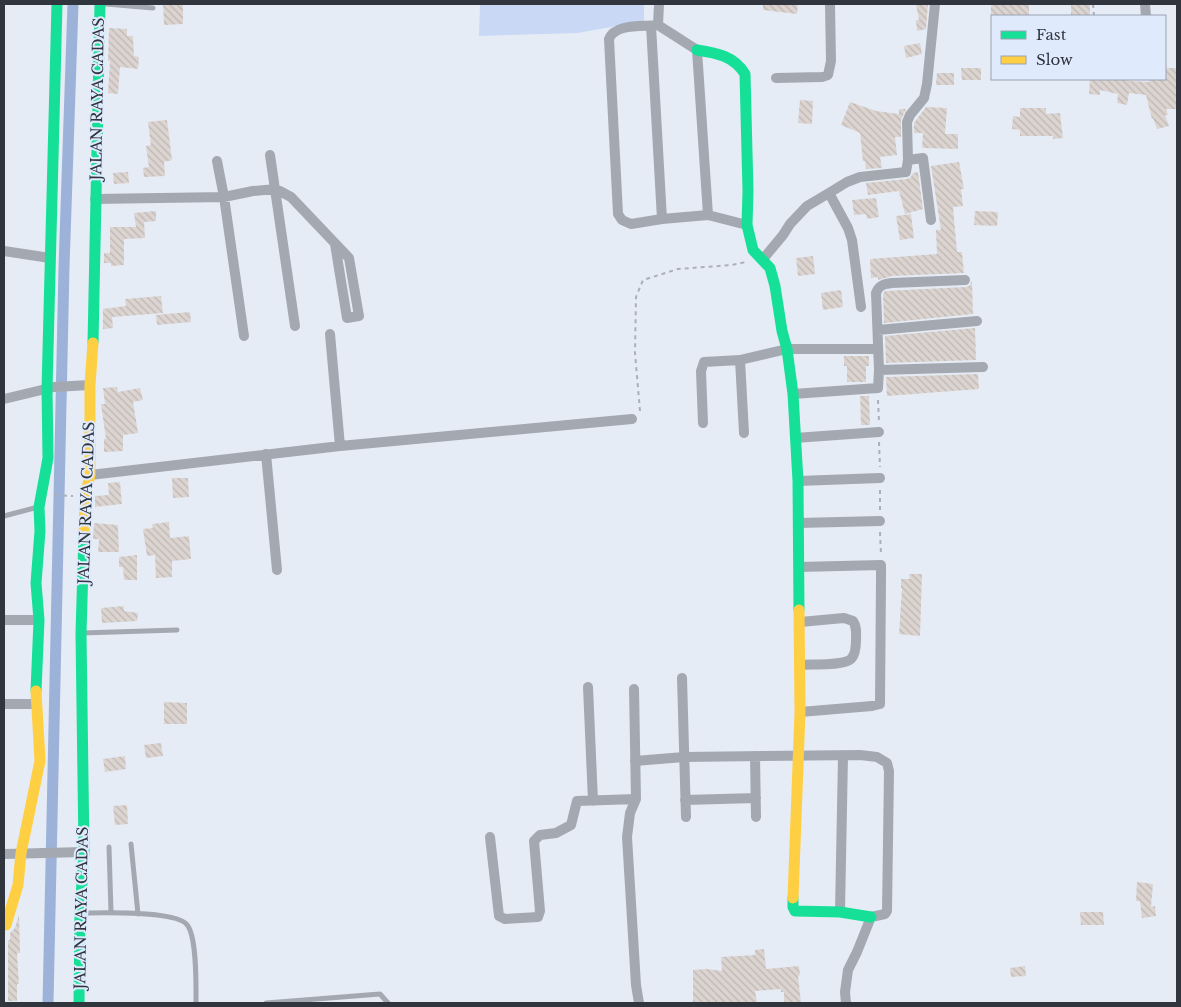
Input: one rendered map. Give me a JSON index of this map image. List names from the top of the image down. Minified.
{"streets":{"street":["JALAN RAYA CADAS"]},"legend":["Fast","Slow"]}
